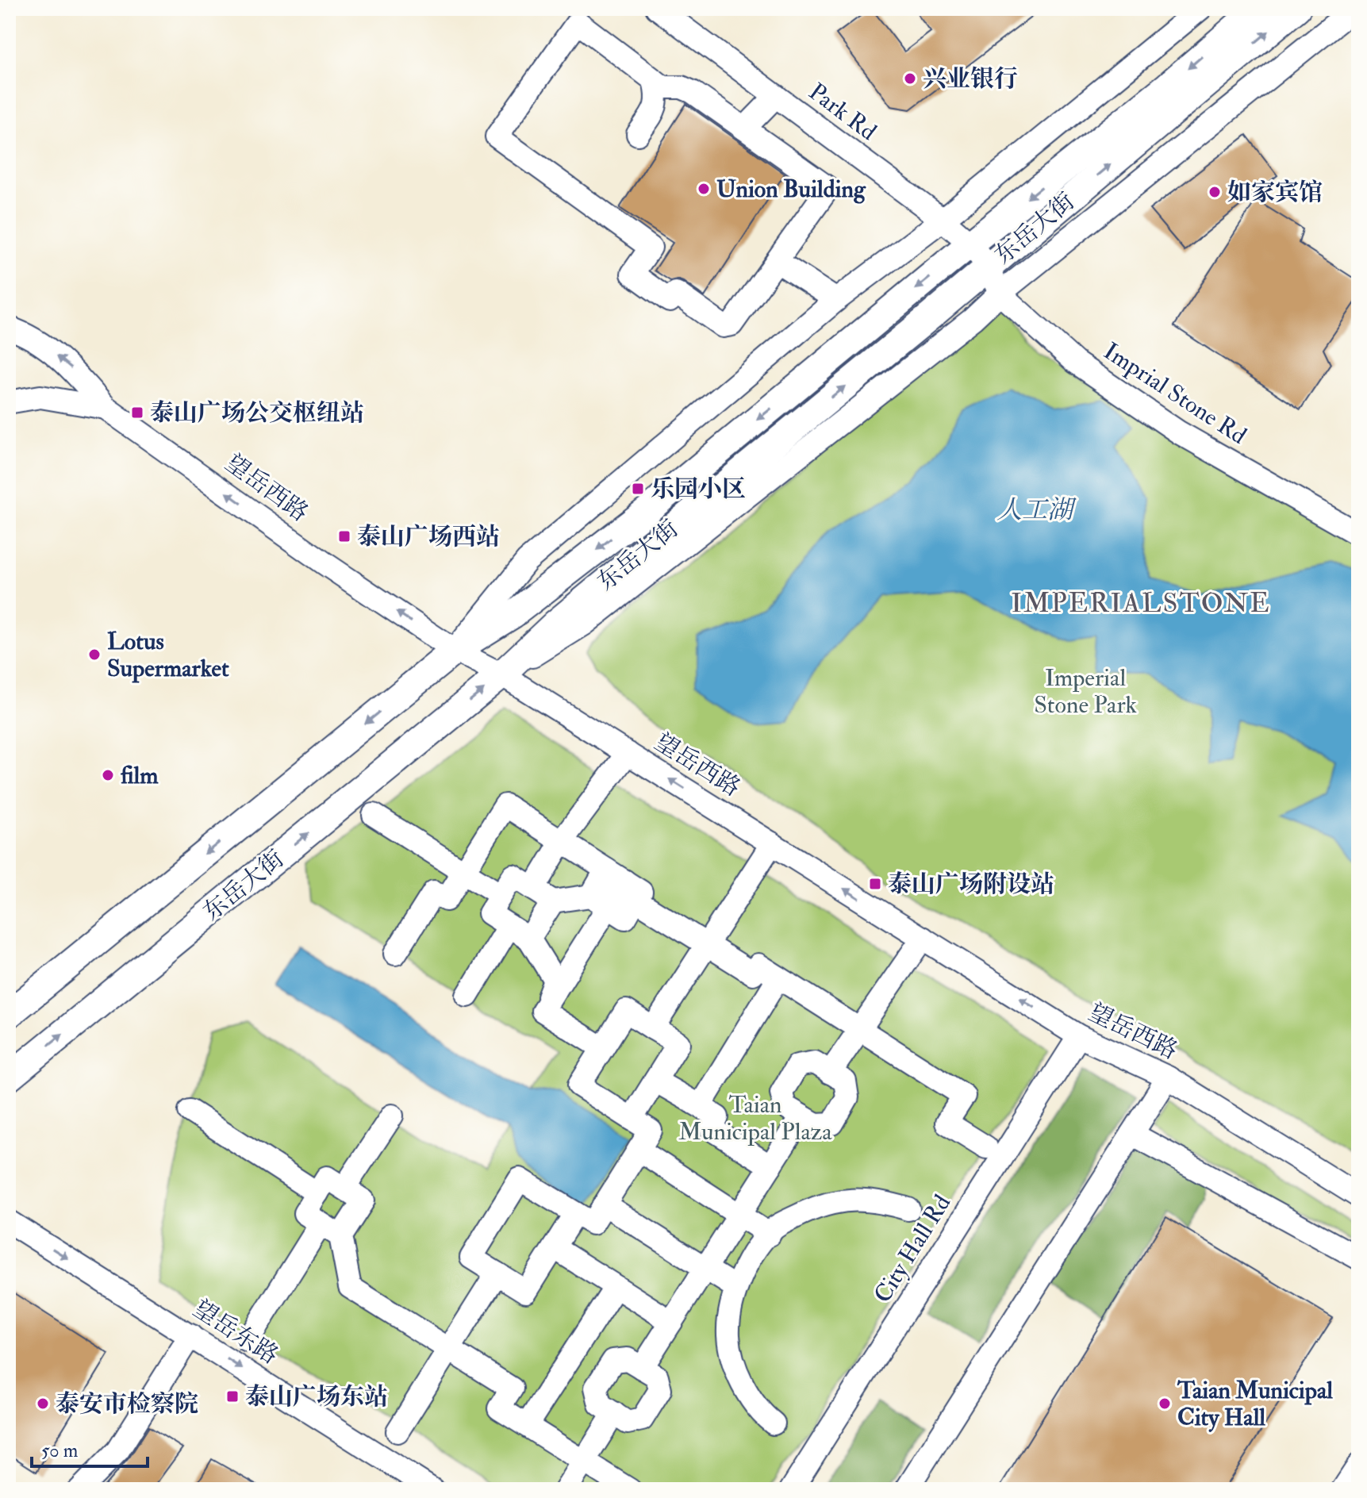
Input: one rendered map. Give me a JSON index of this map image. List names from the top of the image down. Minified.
{"streets":{"main road":["东岳大街"],"street":["Park Rd","Imprial Stone Rd","望岳西路","City Hall Rd","望岳东路"]},"crossings":[["Park Rd","东岳大街"],["Park Rd","Imprial Stone Rd"],["东岳大街","Imprial Stone Rd"],["东岳大街","望岳西路"],["望岳西路","City Hall Rd"]],"one_way":["望岳西路"],"districts":["IMPERIALSTONE"],"water":["人工湖"],"parks":["Imperial Stone Park","Taian Municipal Plaza"],"places":{"other":["兴业银行","Union Building","如家宾馆","Lotus Supermarket","film","泰安市检察院","Taian Municipal City Hall"],"transit":["泰山广场公交枢纽站","乐园小区","泰山广场西站","泰山广场附设站","泰山广场东站"]},"scale_bar":"50 m"}
